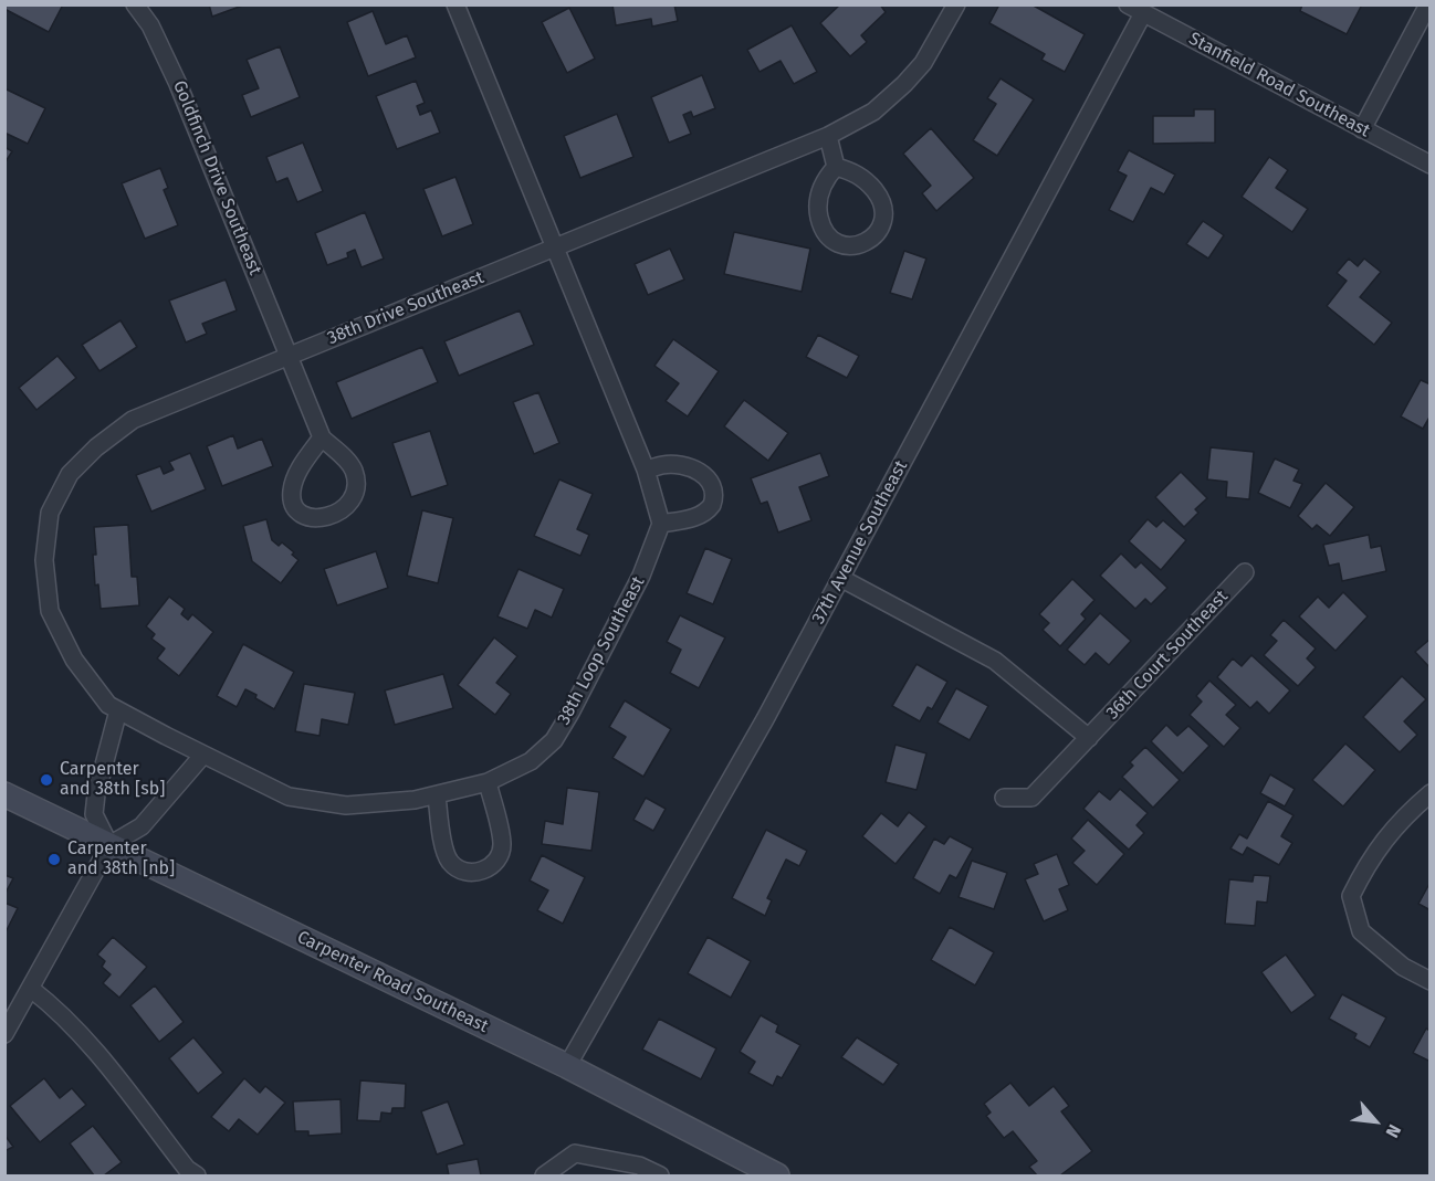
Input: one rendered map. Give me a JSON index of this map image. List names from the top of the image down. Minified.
{"streets":{"street":["Stanfield Road Southeast","Goldfinch Drive Southeast","38th Drive Southeast","37th Avenue Southeast","38th Loop Southeast","36th Court Southeast","Carpenter Road Southeast"]},"crossings":[["Stanfield Road Southeast","37th Avenue Southeast"],["Goldfinch Drive Southeast","38th Drive Southeast"],["38th Drive Southeast","38th Loop Southeast"],["37th Avenue Southeast","Carpenter Road Southeast"]],"places":["Carpenter and 38th [sb]","Carpenter and 38th [nb]"],"north":"bottom right"}
